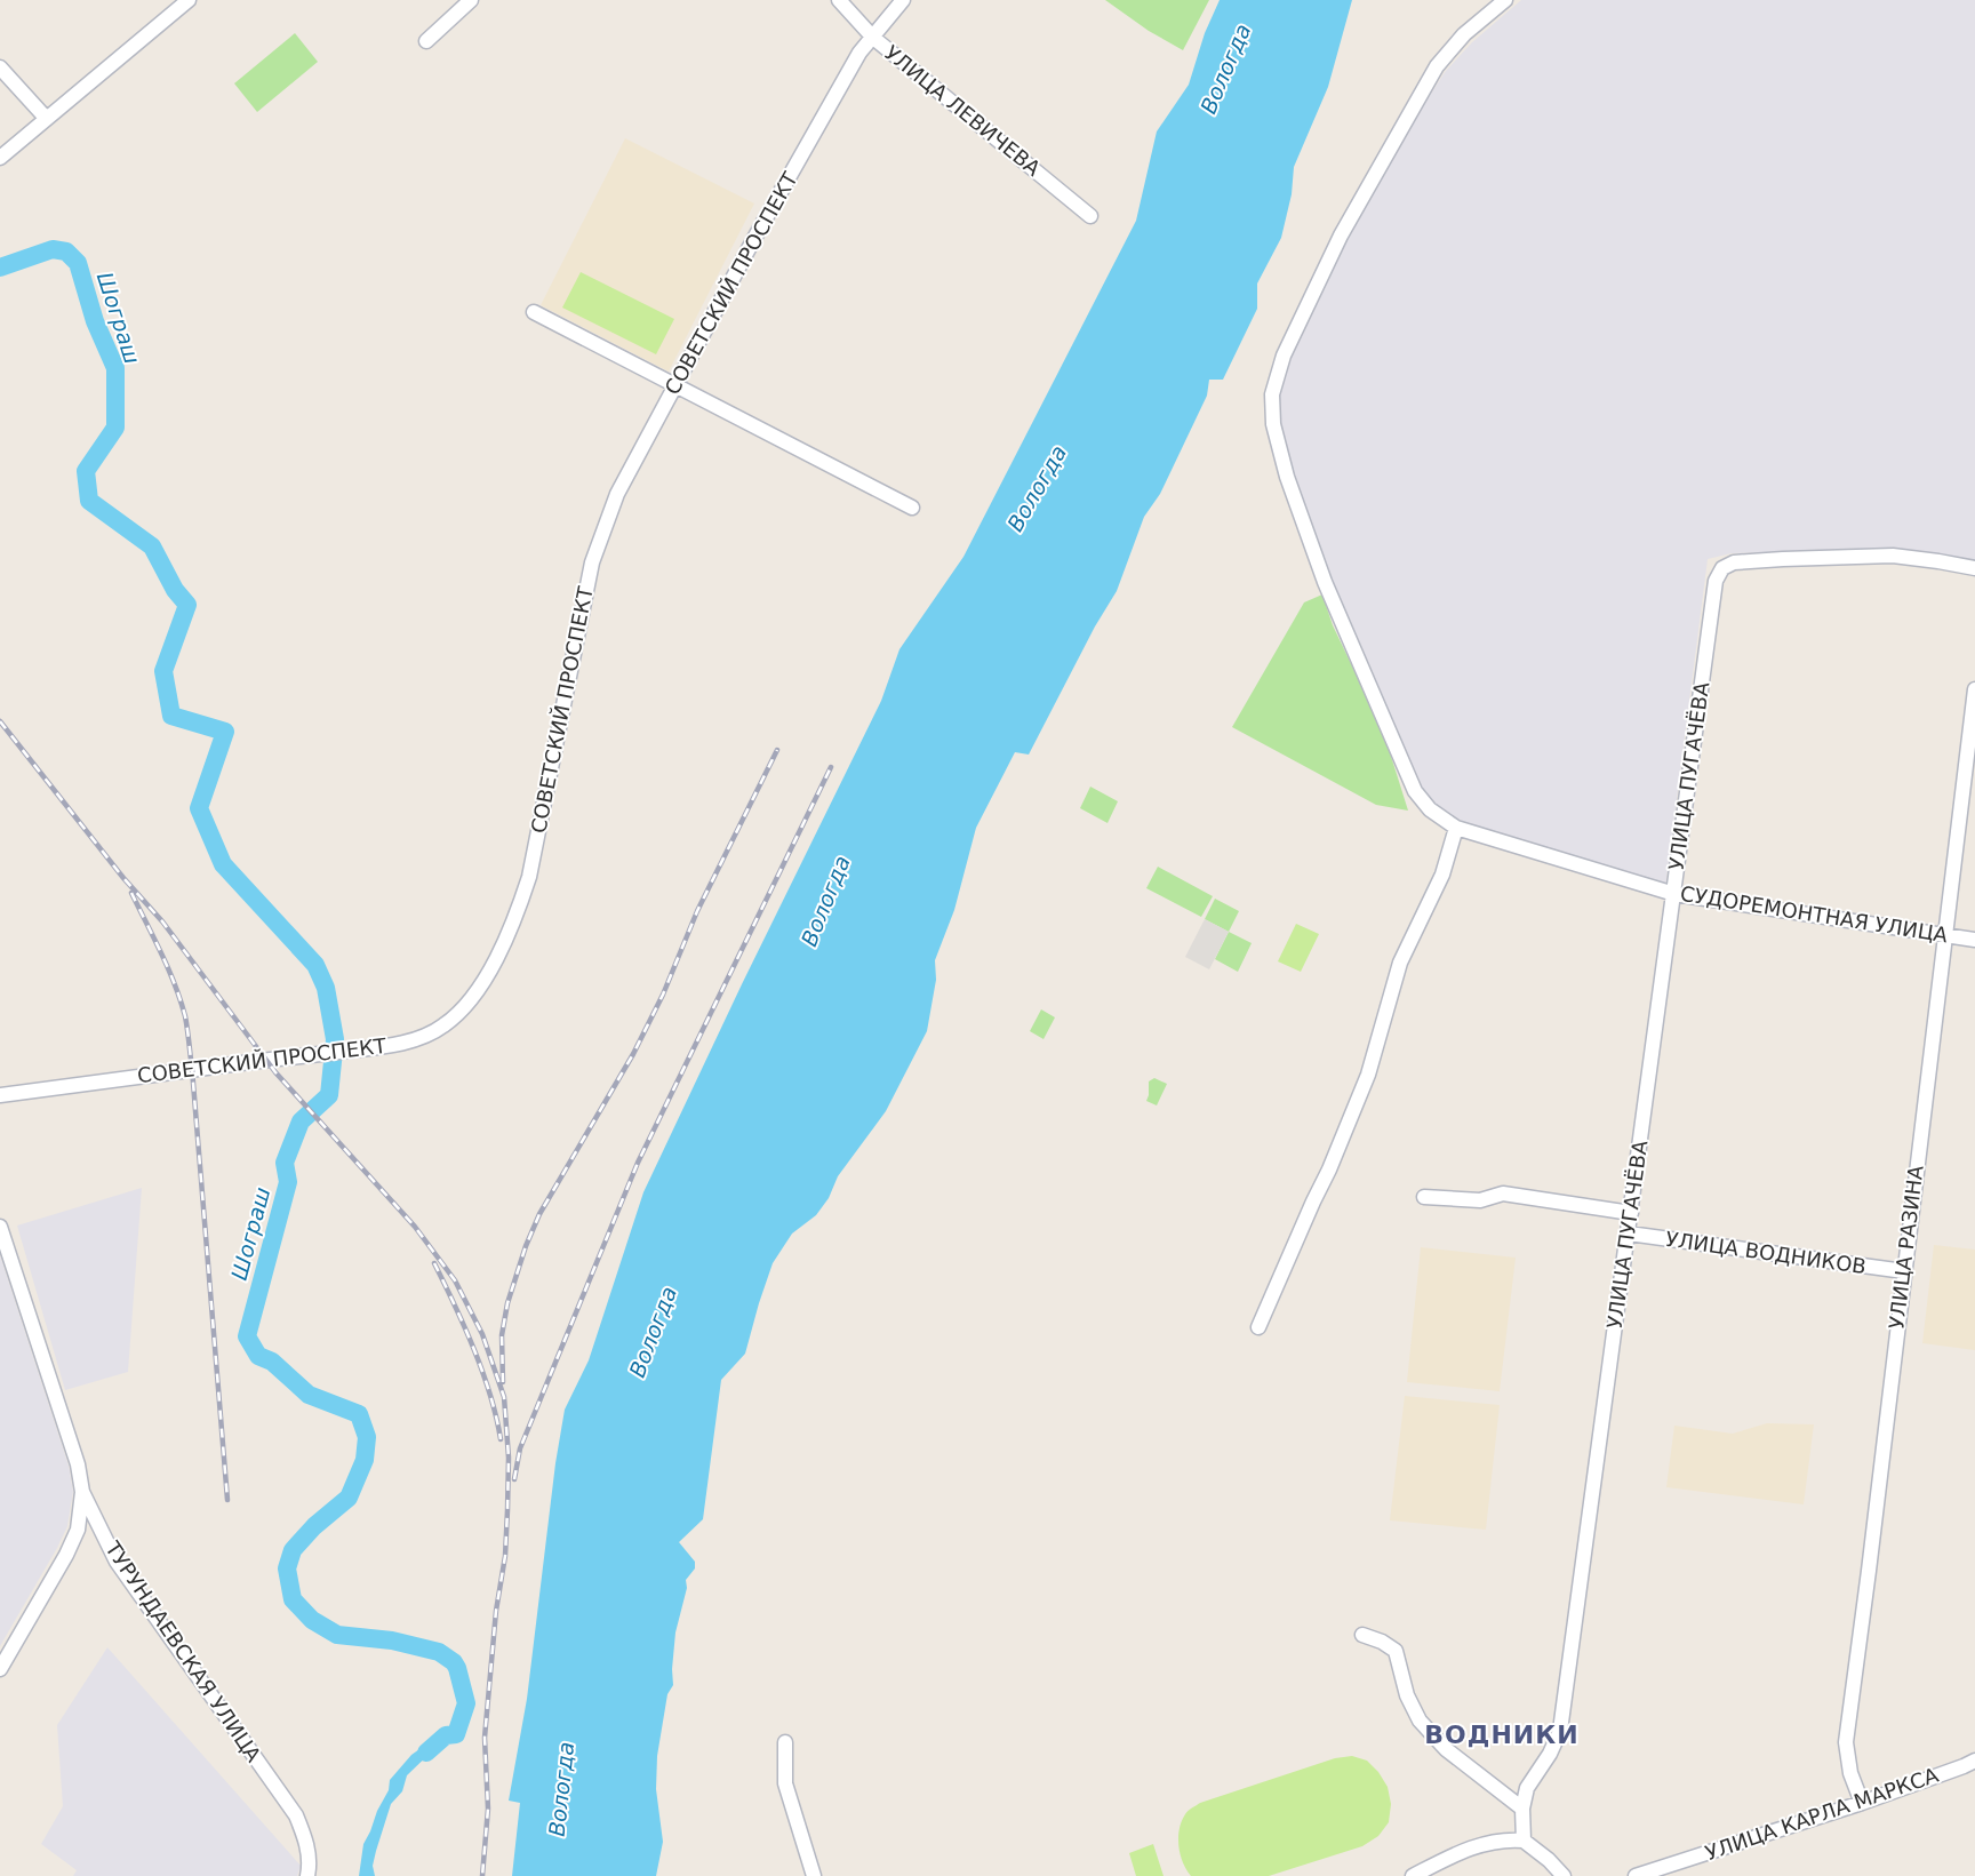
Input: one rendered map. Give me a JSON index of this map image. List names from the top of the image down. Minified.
{"streets":{"street":["УЛИЦА ЛЕВИЧЕВА","СОВЕТСКИЙ ПРОСПЕКТ","УЛИЦА ПУГАЧЁВА","СУДОРЕМОНТНАЯ УЛИЦА","УЛИЦА РАЗИНА","УЛИЦА ВОДНИКОВ","ТУРУНДАЕВСКАЯ УЛИЦА","УЛИЦА КАРЛА МАРКСА"]},"crossings":[["УЛИЦА ЛЕВИЧЕВА","СОВЕТСКИЙ ПРОСПЕКТ"],["УЛИЦА ПУГАЧЁВА","СУДОРЕМОНТНАЯ УЛИЦА"],["УЛИЦА ПУГАЧЁВА","УЛИЦА ВОДНИКОВ"],["СУДОРЕМОНТНАЯ УЛИЦА","УЛИЦА РАЗИНА"],["УЛИЦА РАЗИНА","УЛИЦА ВОДНИКОВ"],["УЛИЦА РАЗИНА","УЛИЦА КАРЛА МАРКСА"]],"districts":["ВОДНИКИ"],"water":["Вологда","Шограш"]}
